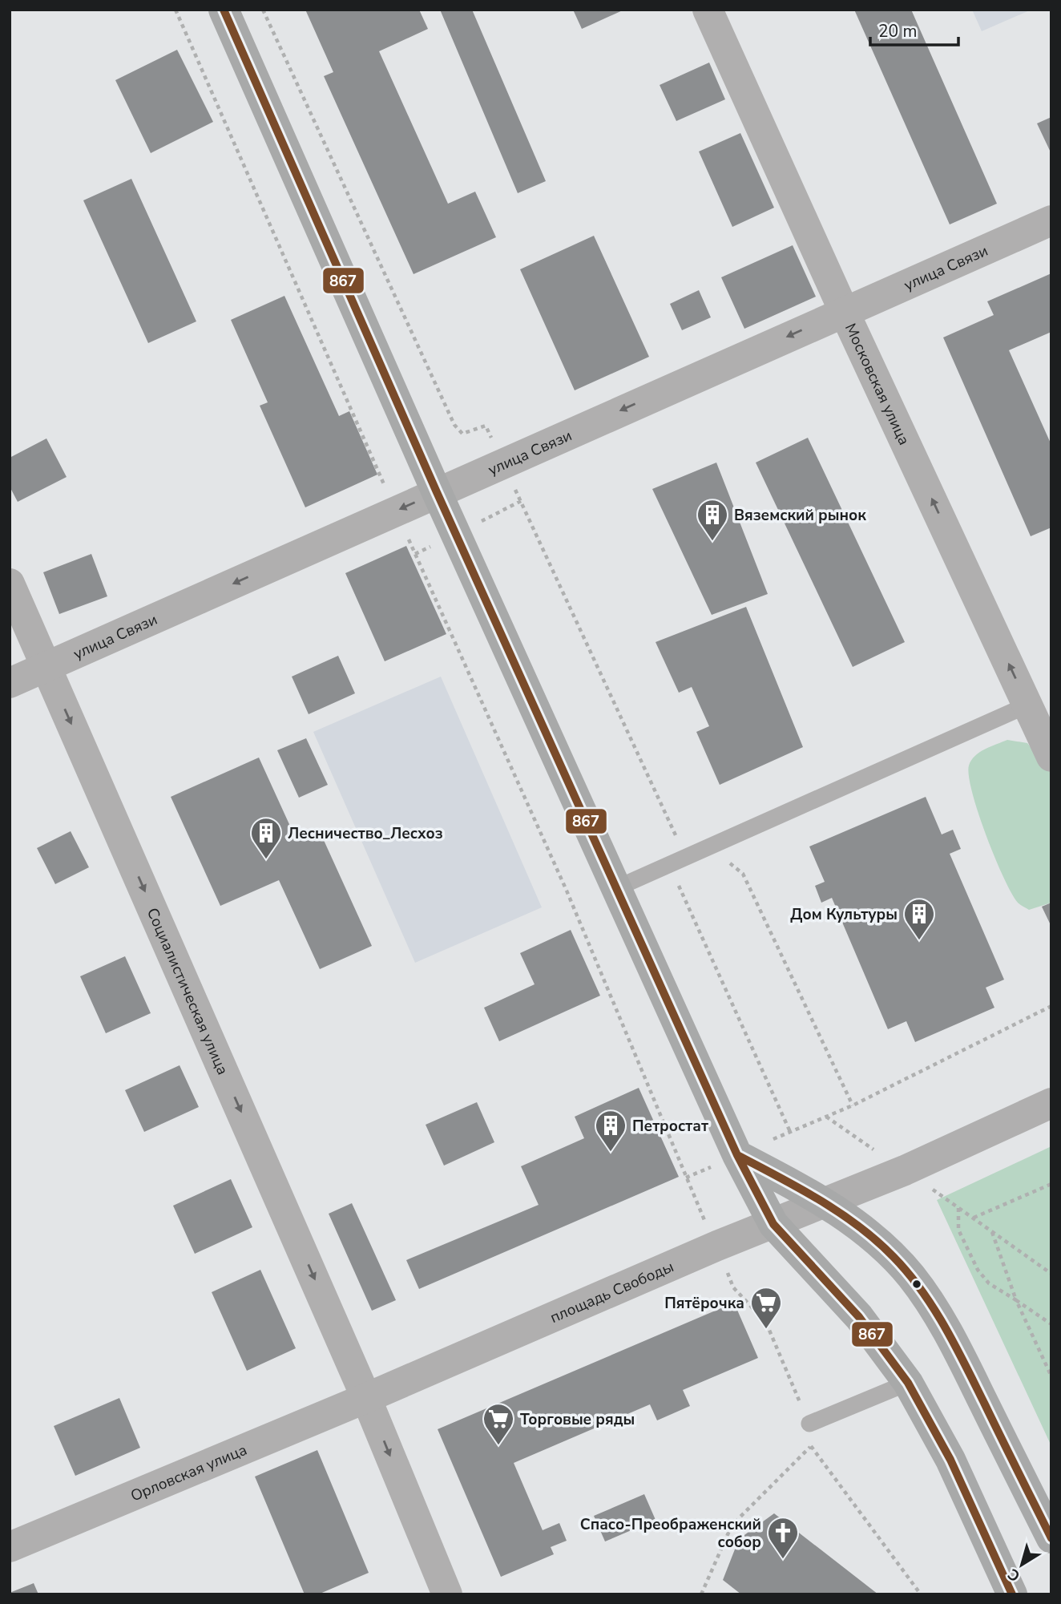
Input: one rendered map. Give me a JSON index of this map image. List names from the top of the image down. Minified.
{"streets":{"street":["улица Связи","Московская улица","Социалистическая улица","площадь Свободы","Орловская улица"]},"crossings":[["улица Связи","Московская улица"],["улица Связи","Социалистическая улица"],["Социалистическая улица","площадь Свободы"],["Социалистическая улица","Орловская улица"],["площадь Свободы","Орловская улица"]],"one_way":["улица Связи","Московская улица","Социалистическая улица"],"places":{"building":["Вяземский рынок","Лесничество_Лесхоз","Дом Культуры","Петростат"],"supermarket":["Пятёрочка","Торговые ряды"],"church":["Спасо-Преображенский собор"]},"lines":["transit line 867"],"scale_bar":"20 m","north":"bottom left"}
